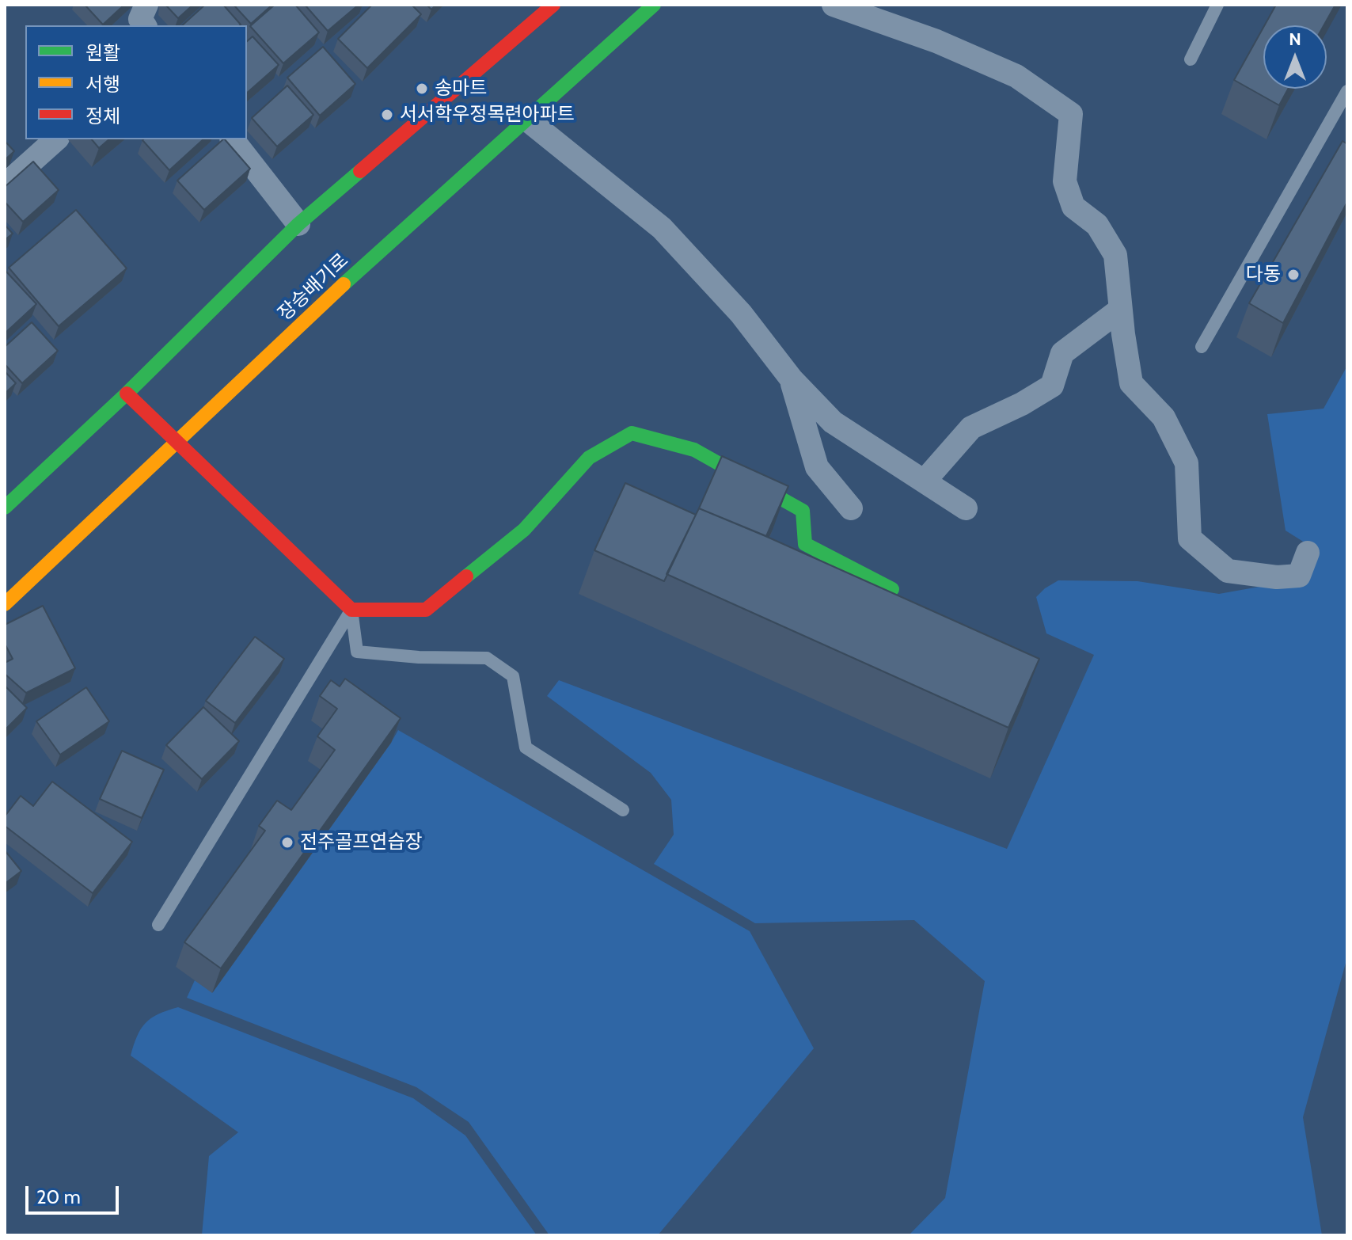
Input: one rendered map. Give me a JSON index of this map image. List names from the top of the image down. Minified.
{"streets":{"street":["장승배기로"]},"places":["송마트","서서학우정목련아파트","다동","전주골프연습장"],"legend":["원활","서행","정체"],"scale_bar":"20 m","north":"top"}
